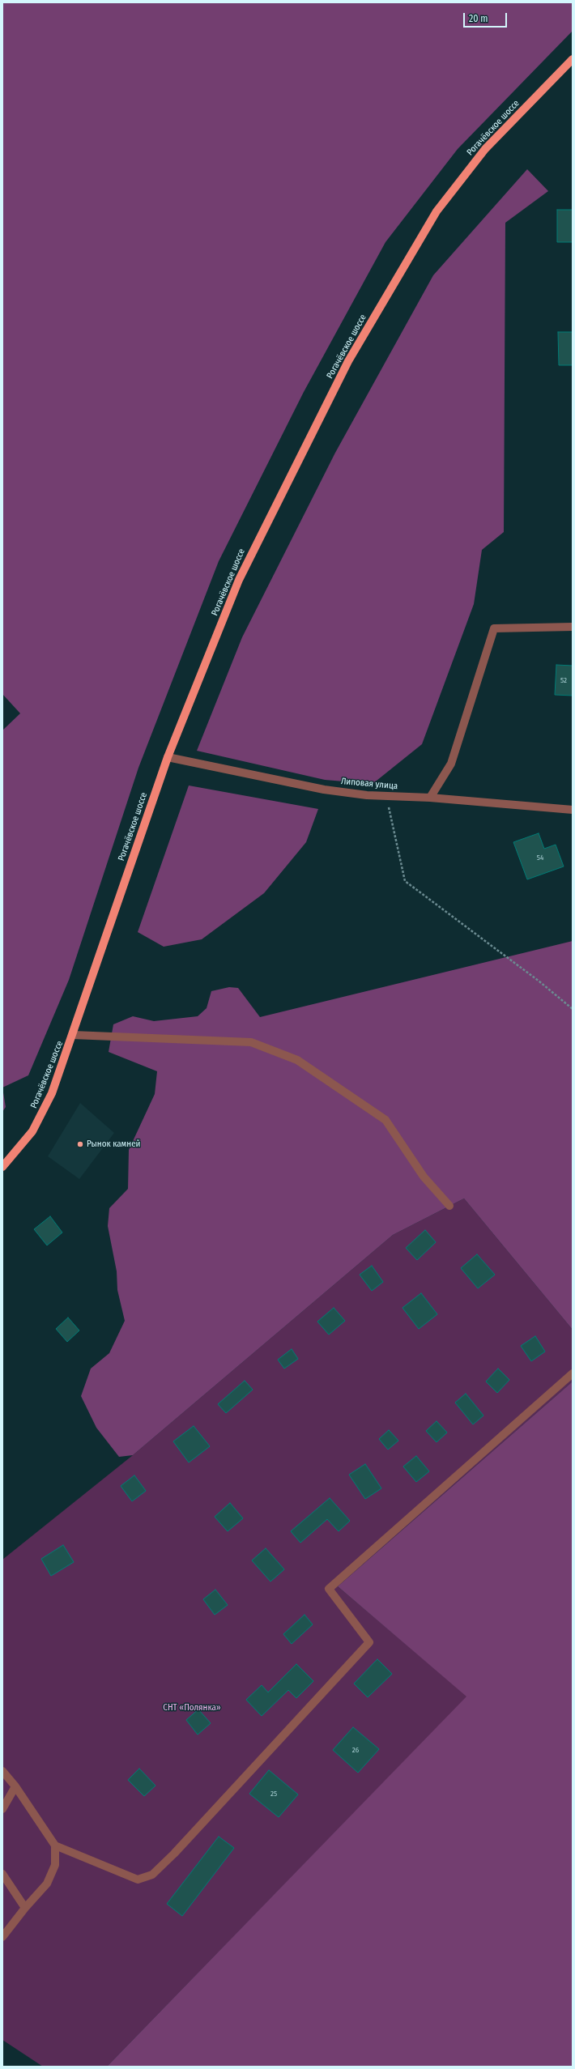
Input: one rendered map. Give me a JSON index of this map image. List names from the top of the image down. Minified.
{"streets":{"main road":["Рогачёвское шоссе"],"street":["Липовая улица"]},"crossings":[["Рогачёвское шоссе","Липовая улица"]],"parks":["СНТ «Полянка»"],"places":["Рынок камней"],"house_numbers":["52","54","26","25"],"scale_bar":"20 m"}
